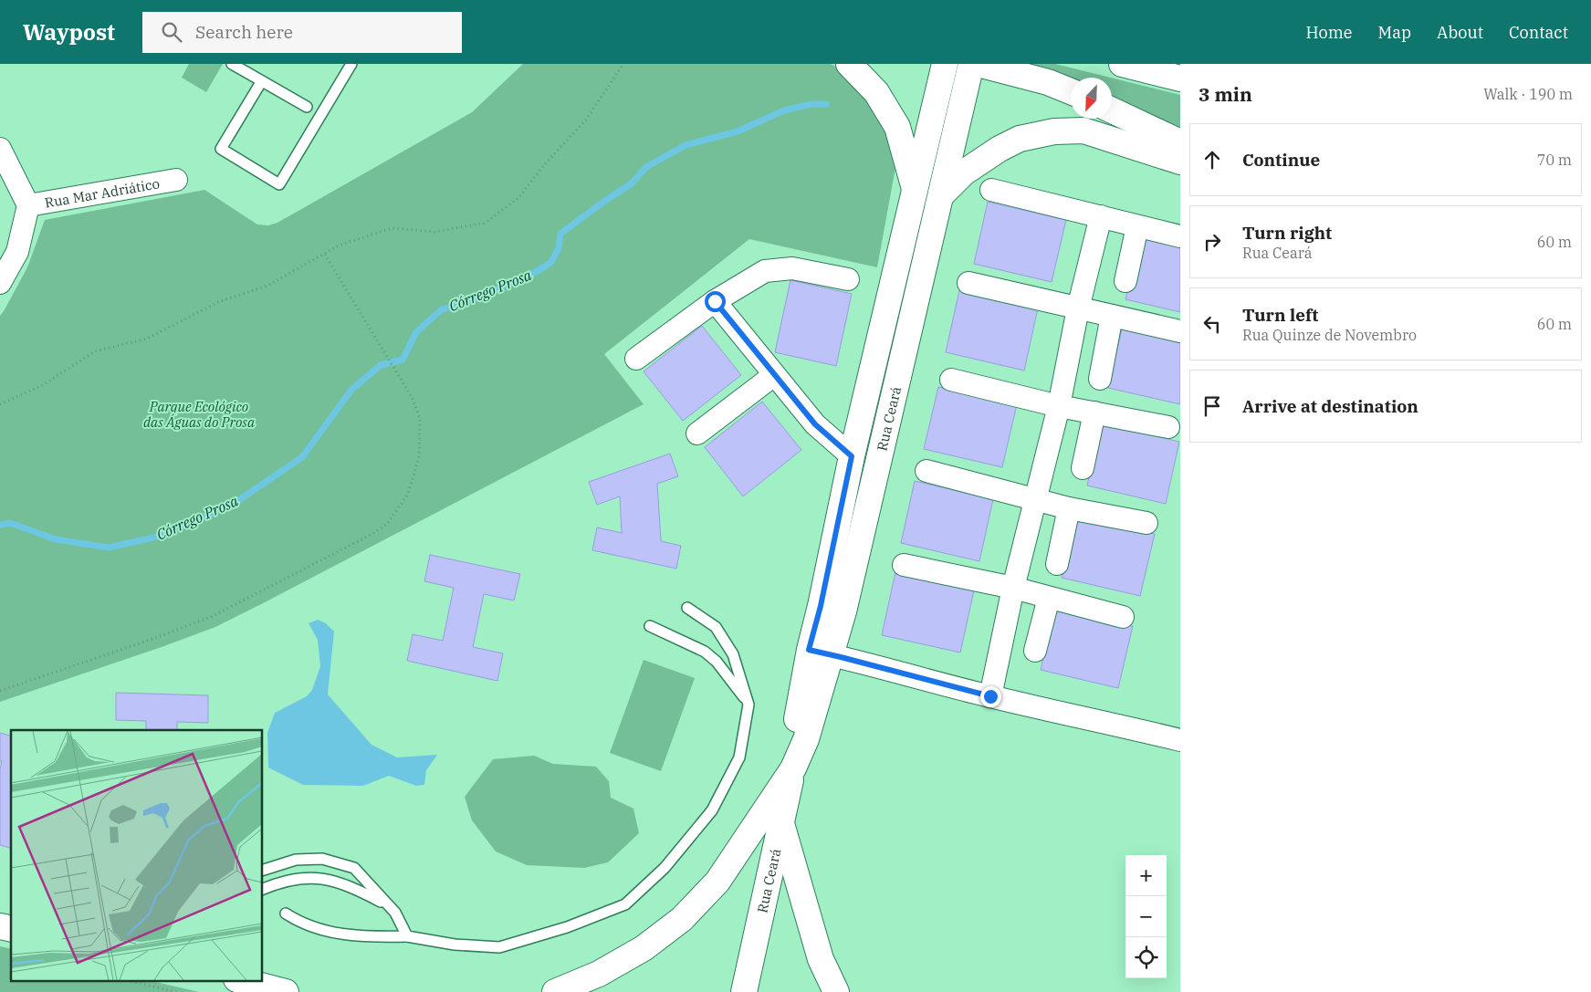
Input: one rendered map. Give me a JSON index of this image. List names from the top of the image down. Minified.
{"streets":{"main road":["Rua Ceará"],"street":["Rua Mar Adriático"]},"water":["Córrego Prosa"],"parks":["Parque Ecológico das Águas do Prosa"],"north":"bottom left","page":{"header":"Waypost","search":"Search here","nav":["Home","Map","About","Contact"],"heading":["3 min","Walk · 190 m"],"list":[["Continue","70 m"],["Turn right","Rua Ceará","60 m"],["Turn left","Rua Quinze de Novembro","60 m"],"Arrive at destination"],"map_buttons":["+","−"]}}
